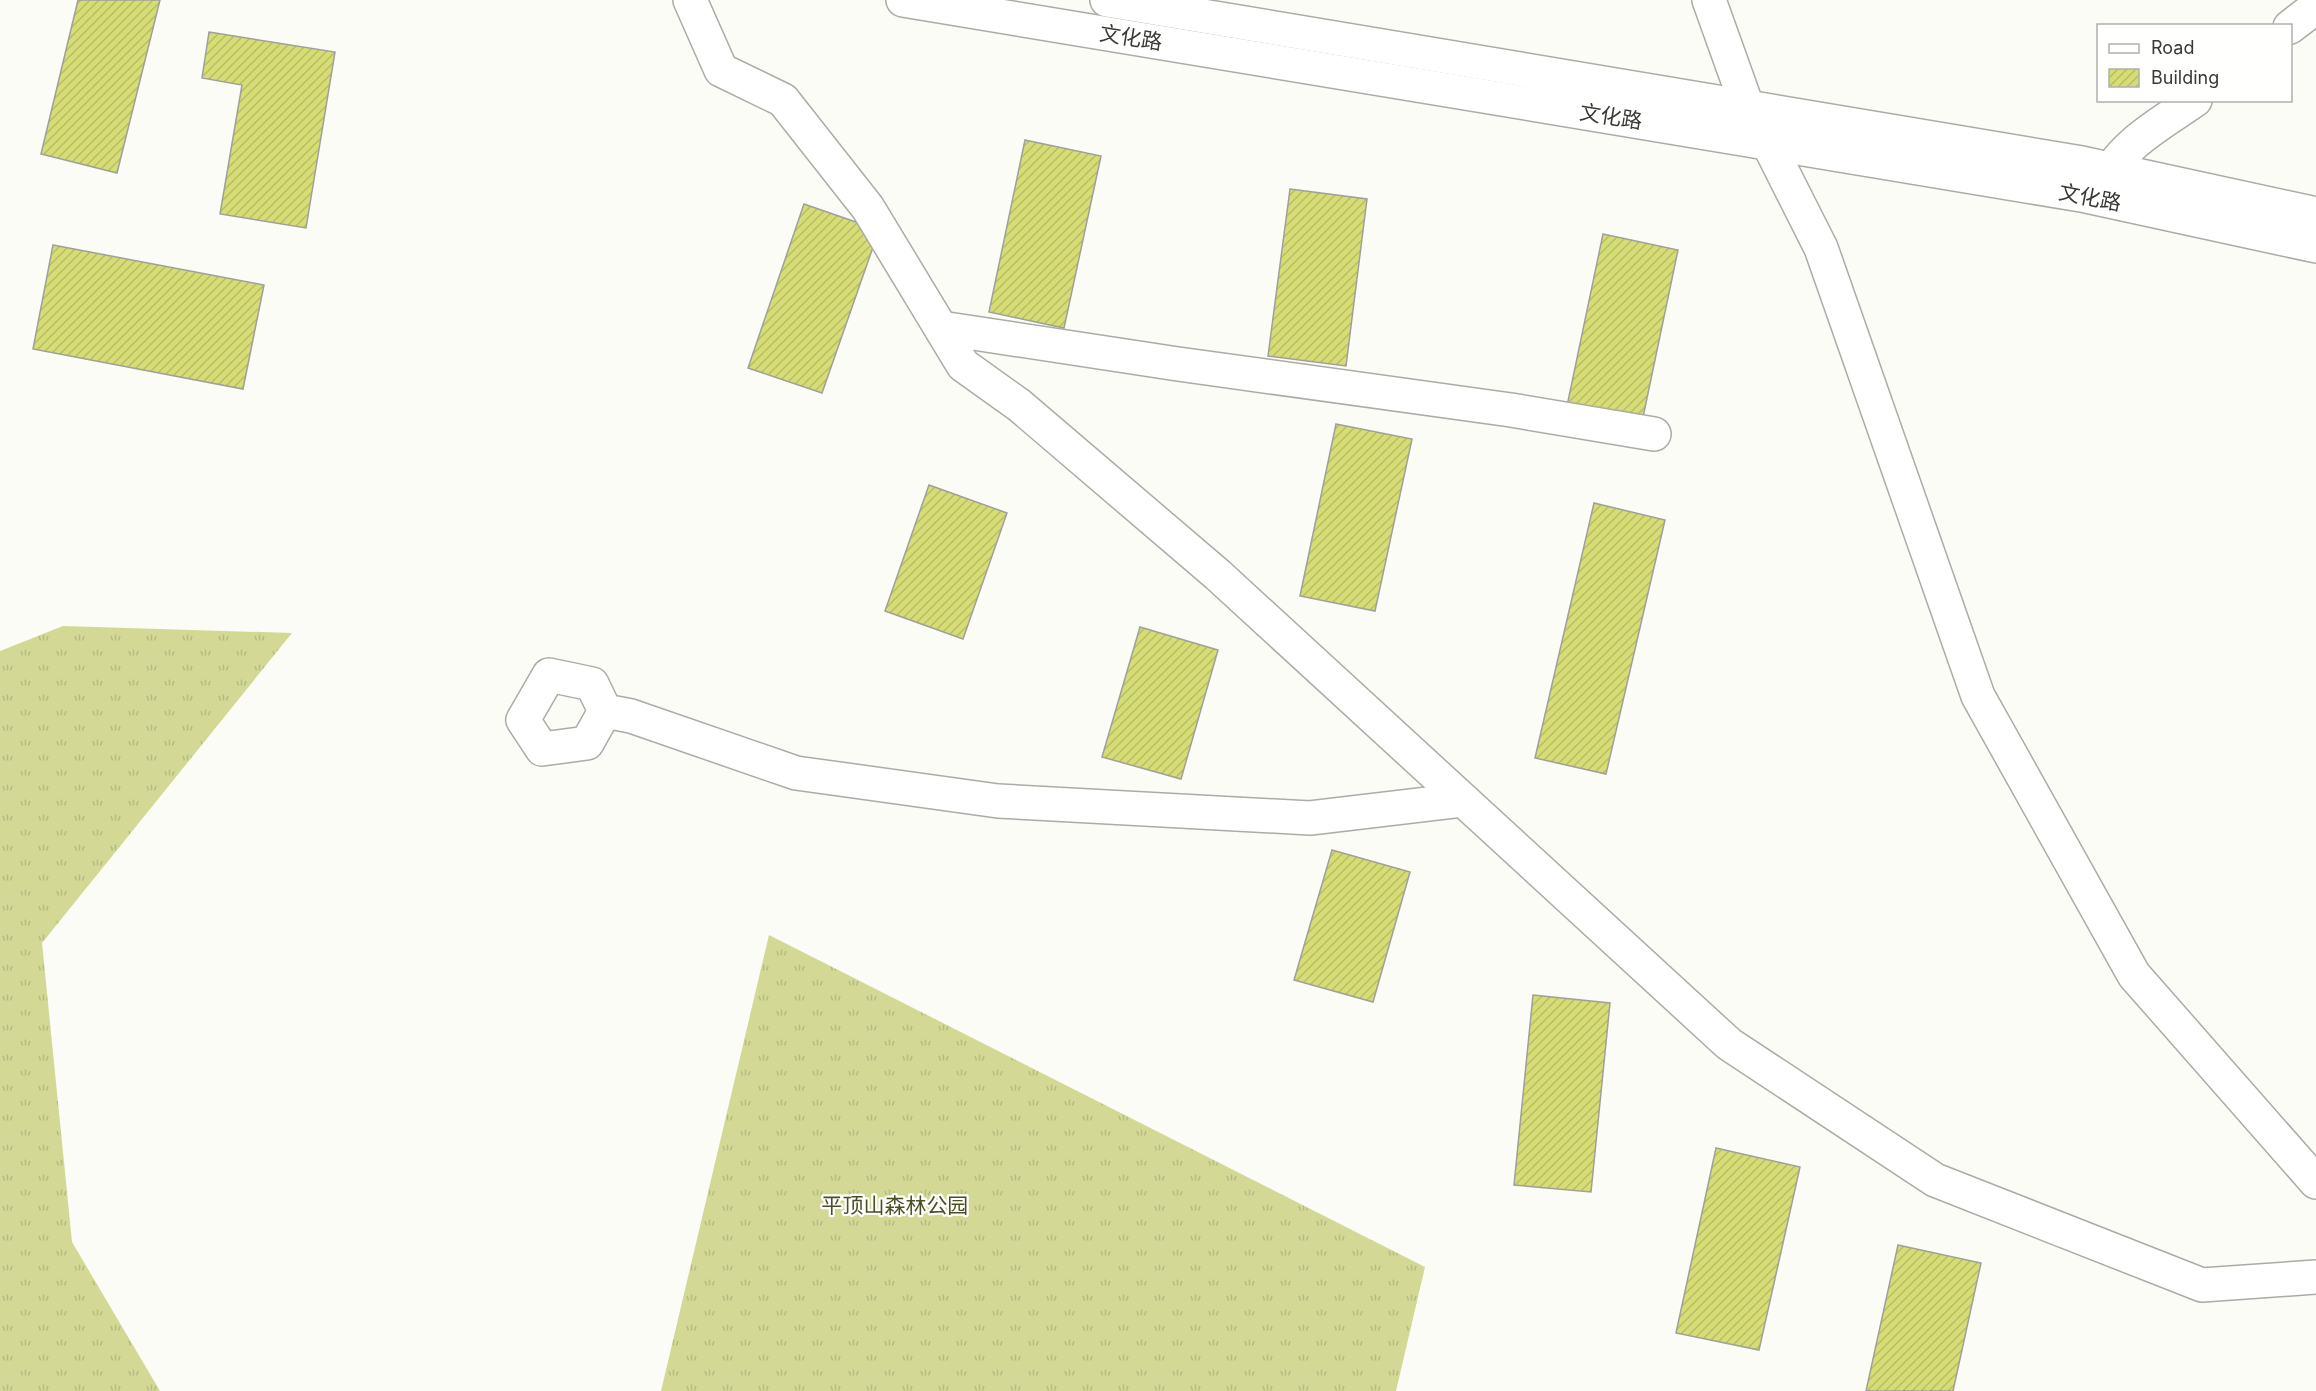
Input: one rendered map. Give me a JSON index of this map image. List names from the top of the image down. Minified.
{"streets":{"street":["文化路"]},"parks":["平顶山森林公园"],"legend":["Road","Building"]}
